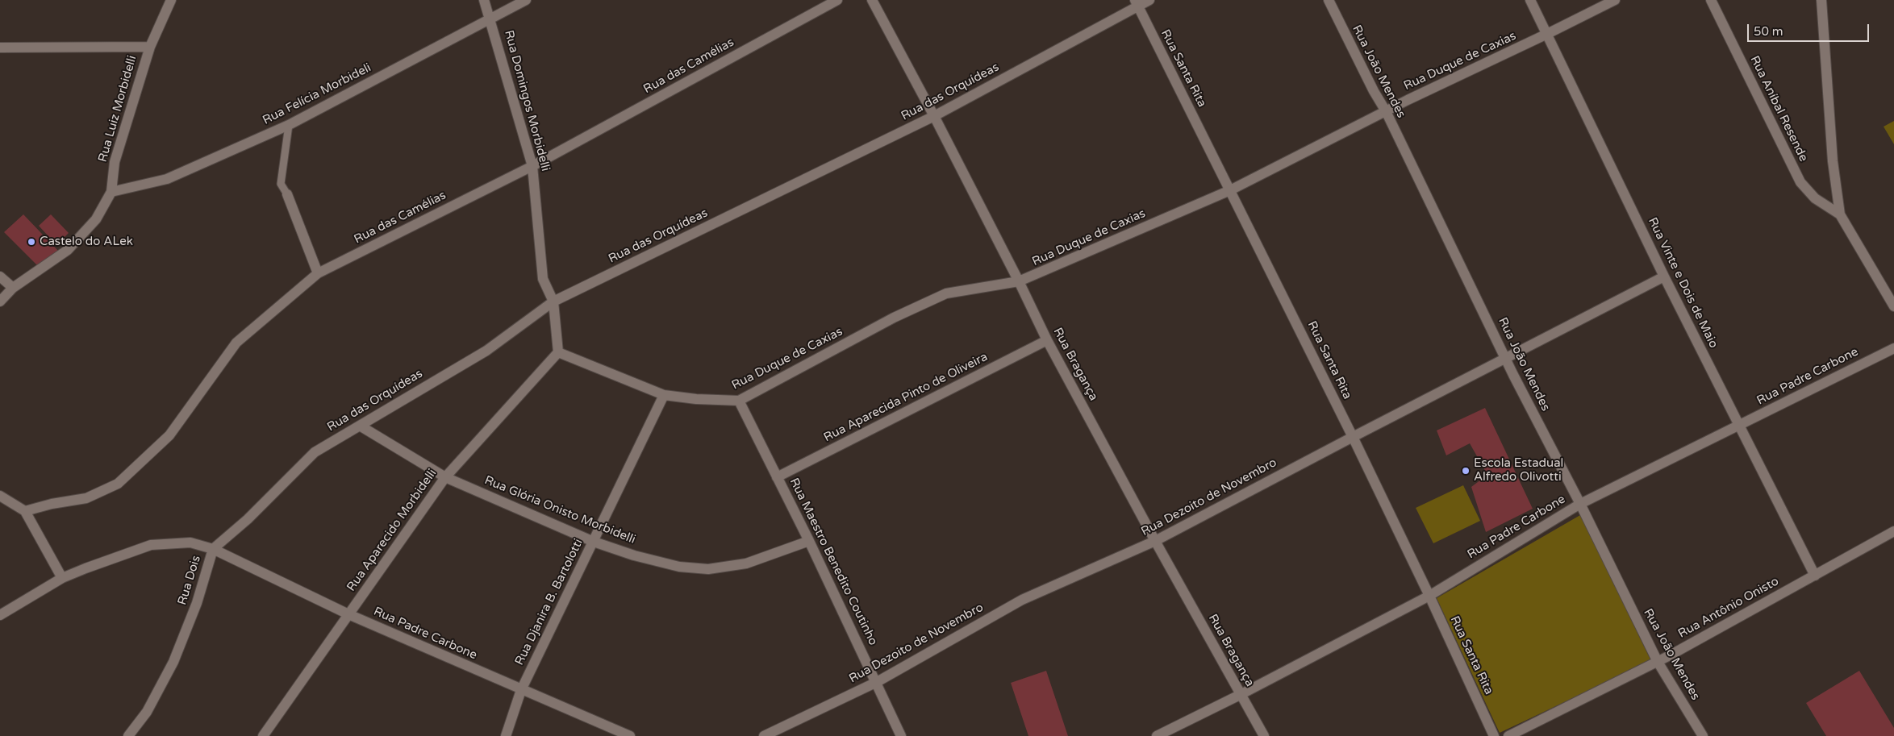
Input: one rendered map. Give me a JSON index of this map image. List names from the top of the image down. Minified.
{"streets":{"street":["Rua Duque de Caxias","Rua das Camélias","Rua Santa Rita","Rua João Mendes","Rua das Orquídeas","Rua Felícia Morbideli","Rua Domingos Morbidelli","Rua Luiz Morbidelli","Rua Aníbal Resende","Rua Vinte e Dois de Maio","Rua Bragança","Rua Padre Carbone","Rua Aparecida Pinto de Oliveira","Rua Dezoito de Novembro","Rua Glória Onisto Morbidelli","Rua Aparecido Morbidelli","Rua Maestro Benedito Coutinho","Rua Dois","Rua Djanira B. Bartolotti","Rua Antônio Onisto"]},"crossings":[["Rua Duque de Caxias","Rua Santa Rita"],["Rua Duque de Caxias","Rua João Mendes"],["Rua Duque de Caxias","Rua Domingos Morbidelli"],["Rua Duque de Caxias","Rua Vinte e Dois de Maio"],["Rua Duque de Caxias","Rua Bragança"],["Rua Duque de Caxias","Rua Aparecido Morbidelli"],["Rua Duque de Caxias","Rua Maestro Benedito Coutinho"],["Rua Duque de Caxias","Rua Djanira B. Bartolotti"],["Rua das Camélias","Rua Domingos Morbidelli"],["Rua Santa Rita","Rua das Orquídeas"],["Rua Santa Rita","Rua Padre Carbone"],["Rua Santa Rita","Rua Dezoito de Novembro"],["Rua João Mendes","Rua Padre Carbone"],["Rua João Mendes","Rua Dezoito de Novembro"],["Rua João Mendes","Rua Antônio Onisto"],["Rua das Orquídeas","Rua Domingos Morbidelli"],["Rua das Orquídeas","Rua Bragança"],["Rua das Orquídeas","Rua Padre Carbone"],["Rua das Orquídeas","Rua Glória Onisto Morbidelli"],["Rua das Orquídeas","Rua Dois"],["Rua Felícia Morbideli","Rua Domingos Morbidelli"],["Rua Felícia Morbideli","Rua Luiz Morbidelli"],["Rua Domingos Morbidelli","Rua Aparecido Morbidelli"],["Rua Vinte e Dois de Maio","Rua Padre Carbone"],["Rua Vinte e Dois de Maio","Rua Dezoito de Novembro"],["Rua Vinte e Dois de Maio","Rua Antônio Onisto"],["Rua Bragança","Rua Padre Carbone"],["Rua Bragança","Rua Aparecida Pinto de Oliveira"],["Rua Bragança","Rua Dezoito de Novembro"],["Rua Padre Carbone","Rua Aparecido Morbidelli"],["Rua Padre Carbone","Rua Dois"],["Rua Padre Carbone","Rua Djanira B. Bartolotti"],["Rua Aparecida Pinto de Oliveira","Rua Maestro Benedito Coutinho"],["Rua Dezoito de Novembro","Rua Maestro Benedito Coutinho"],["Rua Glória Onisto Morbidelli","Rua Aparecido Morbidelli"],["Rua Glória Onisto Morbidelli","Rua Maestro Benedito Coutinho"],["Rua Glória Onisto Morbidelli","Rua Djanira B. Bartolotti"]],"places":["Castelo do ALek","Escola Estadual Alfredo Olivotti"],"scale_bar":"50 m"}
